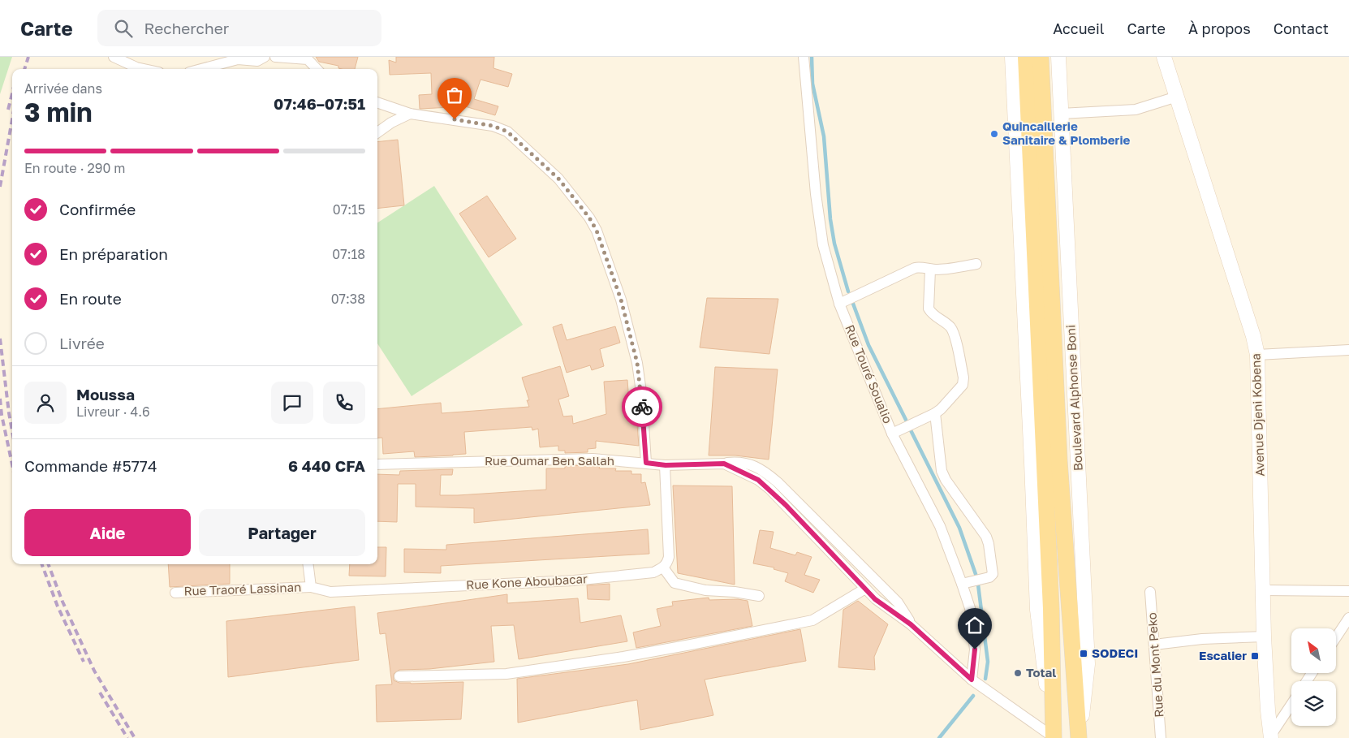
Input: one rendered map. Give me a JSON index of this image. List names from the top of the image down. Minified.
{"streets":{"main road":["Boulevard Alphonse Boni"],"street":["Rue Touré Soualio","Avenue Djeni Kobena","Rue Oumar Ben Sallah","Rue Kone Aboubacar","Rue Traoré Lassinan","Rue du Mont Peko"]},"crossings":[["Rue Touré Soualio","Rue Oumar Ben Sallah"],["Boulevard Alphonse Boni","Rue Oumar Ben Sallah"],["Rue Kone Aboubacar","Rue Traoré Lassinan"]],"places":{"other":["Quincaillerie Sanitaire & Plomberie","Total"],"transit":["SODECI","Escalier"]},"north":"top left","page":{"header":"Carte","search":"Rechercher","nav":["Accueil","Carte","À propos","Contact"],"heading":["3 min","Arrivée dans","07:46–07:51"],"panel":["Moussa","Livreur · 4.6","Commande #5774","6 440 CFA"],"bar":"En route · 290 m","list":[["Confirmée","07:15"],["En préparation","07:18"],["En route","07:38"],"Livrée"],"buttons":["Aide","Partager"]}}
